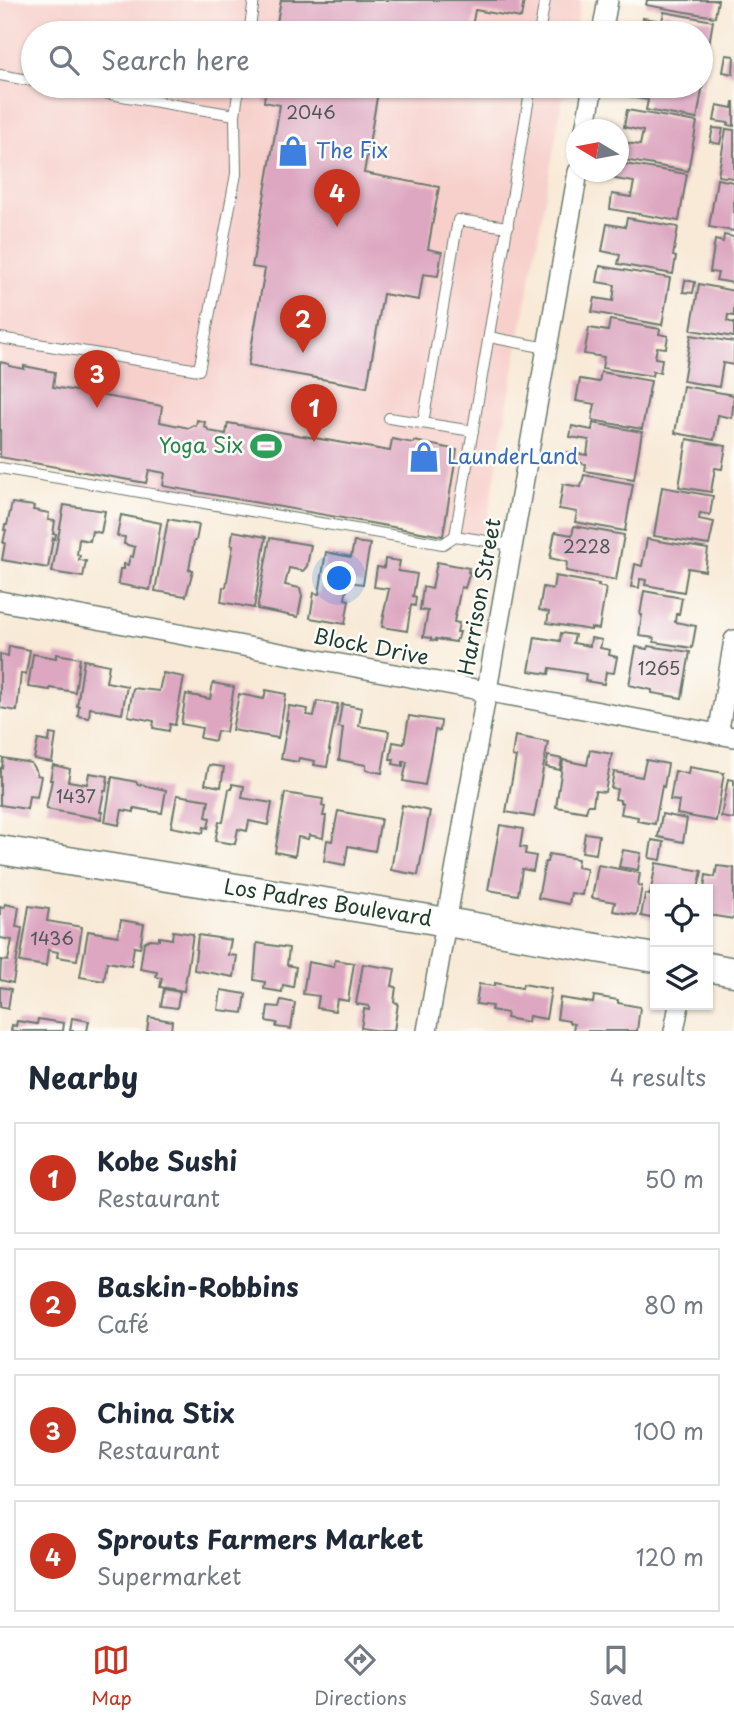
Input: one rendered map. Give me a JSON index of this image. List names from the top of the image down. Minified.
{"streets":{"street":["Harrison Street","Block Drive","Los Padres Boulevard"]},"crossings":[["Harrison Street","Block Drive"],["Harrison Street","Los Padres Boulevard"]],"places":{"shop":["The Fix","LaunderLand"],"sports":["Yoga Six"]},"house_numbers":["2046","2228","1265","1437","1436"],"north":"left","page":{"search":"Search here","pins":["4","2","3","1"],"heading":["Nearby","4 results"],"list":[{"mark":"1","name":"Kobe Sushi","note":"Restaurant","value":"50 m"},{"mark":"2","name":"Baskin-Robbins","note":"Café","value":"80 m"},{"mark":"3","name":"China Stix","note":"Restaurant","value":"100 m"},{"mark":"4","name":"Sprouts Farmers Market","note":"Supermarket","value":"120 m"}],"nav":["Map","Directions","Saved"]}}
